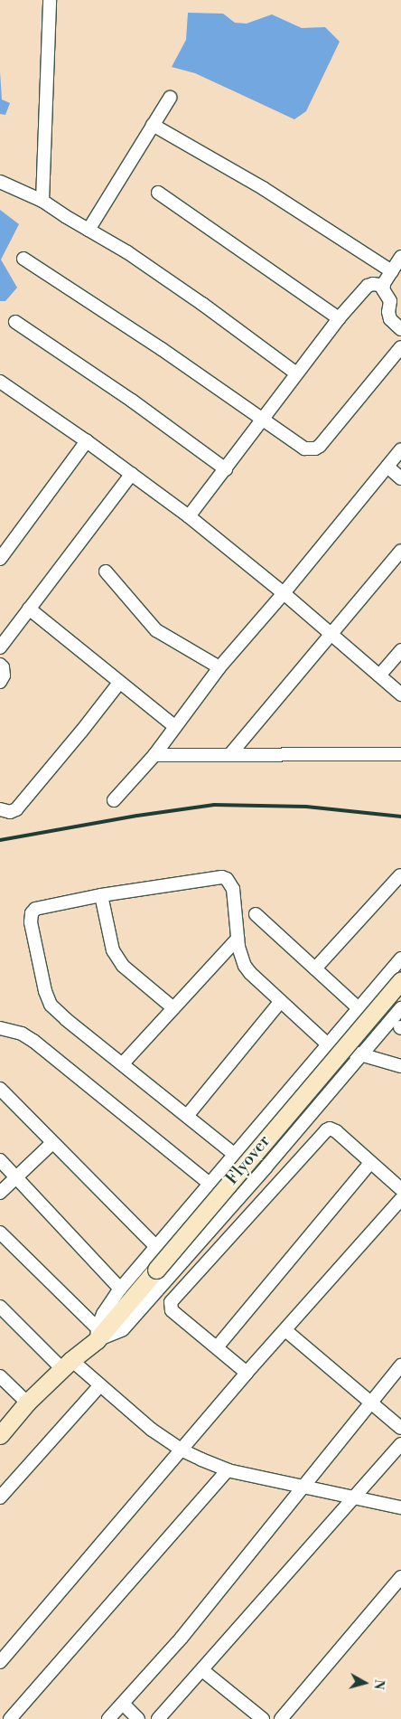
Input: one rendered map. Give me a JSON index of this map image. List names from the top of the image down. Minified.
{"streets":{"main road":["Flyover"]},"north":"right"}
